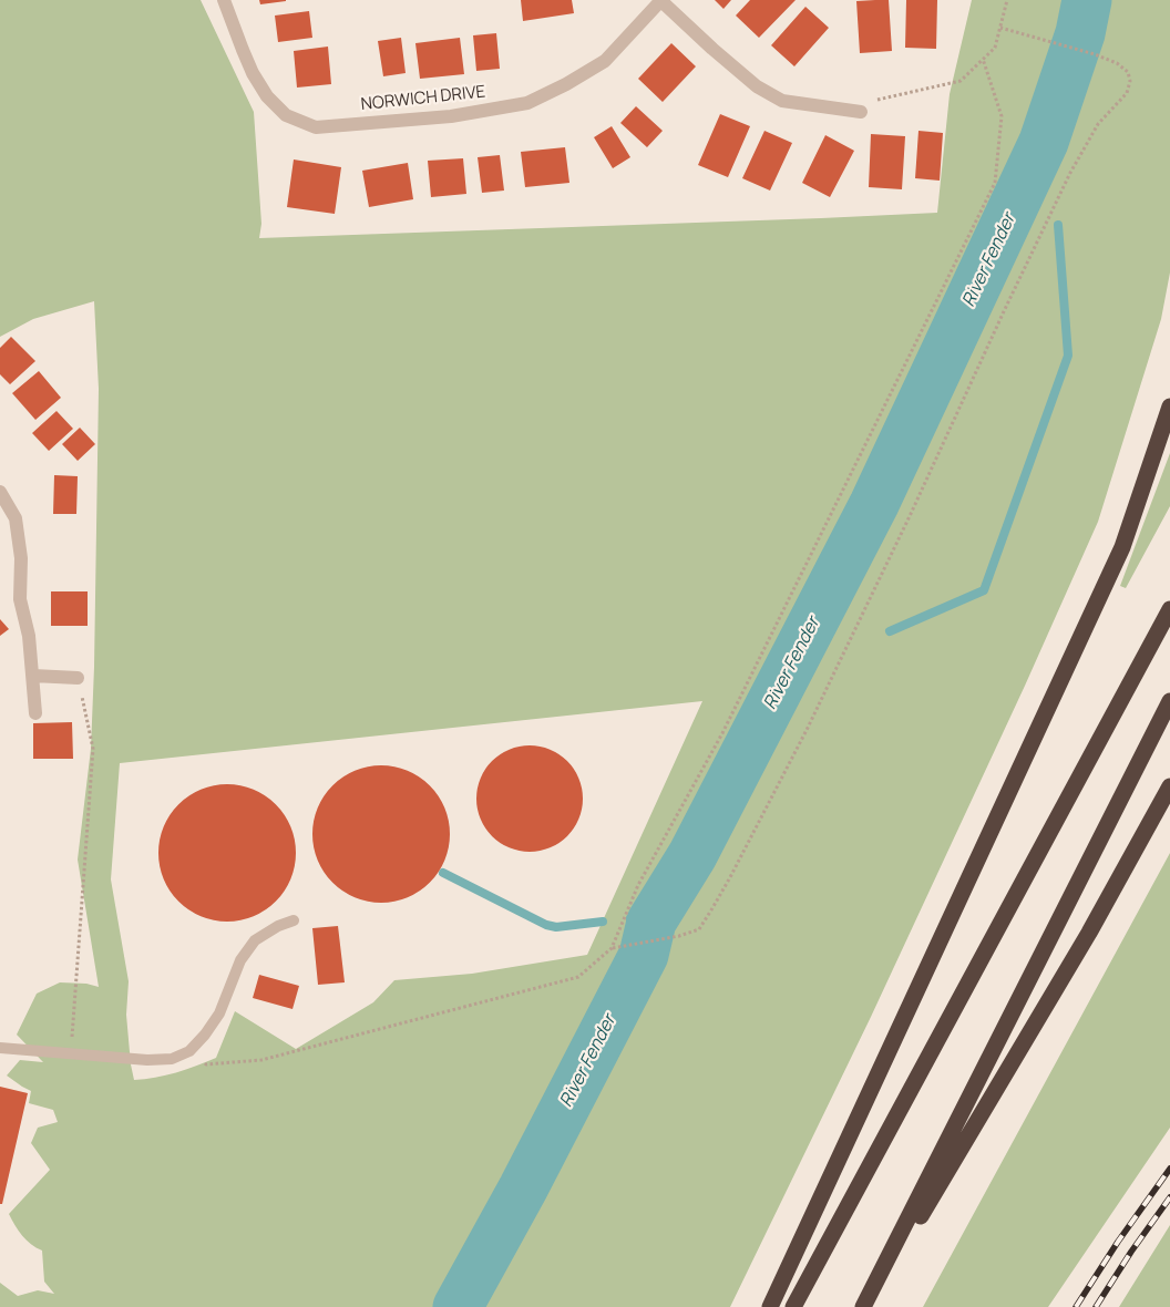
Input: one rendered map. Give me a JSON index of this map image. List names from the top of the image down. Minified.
{"streets":{"street":["NORWICH DRIVE"]},"water":["River Fender"]}
